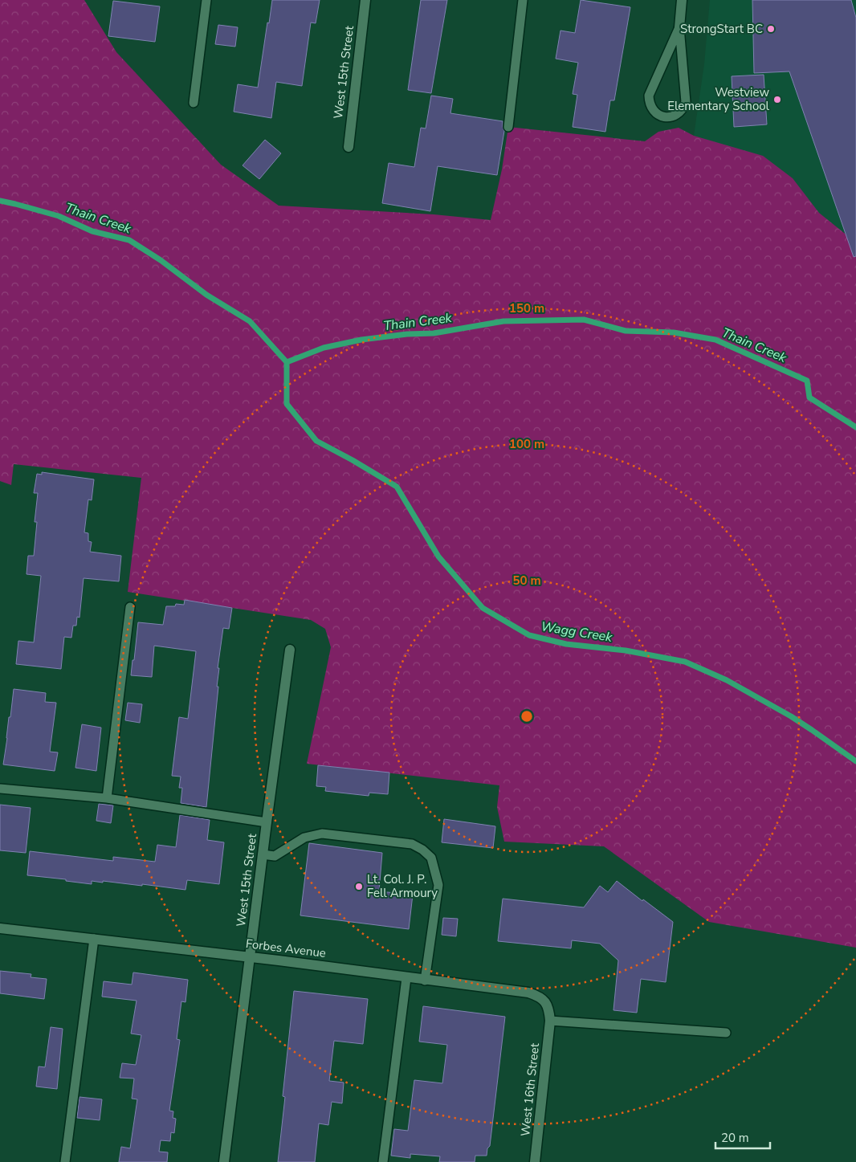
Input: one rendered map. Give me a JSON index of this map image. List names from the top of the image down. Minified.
{"streets":{"street":["West 15th Street","Forbes Avenue","West 16th Street"]},"crossings":[["West 15th Street","Forbes Avenue"],["Forbes Avenue","West 16th Street"]],"water":["Thain Creek","Wagg Creek"],"places":["StrongStart BC","Westview Elementary School","Lt. Col. J. P. Fell Armoury"],"scale_bar":"20 m","rings":["150 m","100 m","50 m"]}
